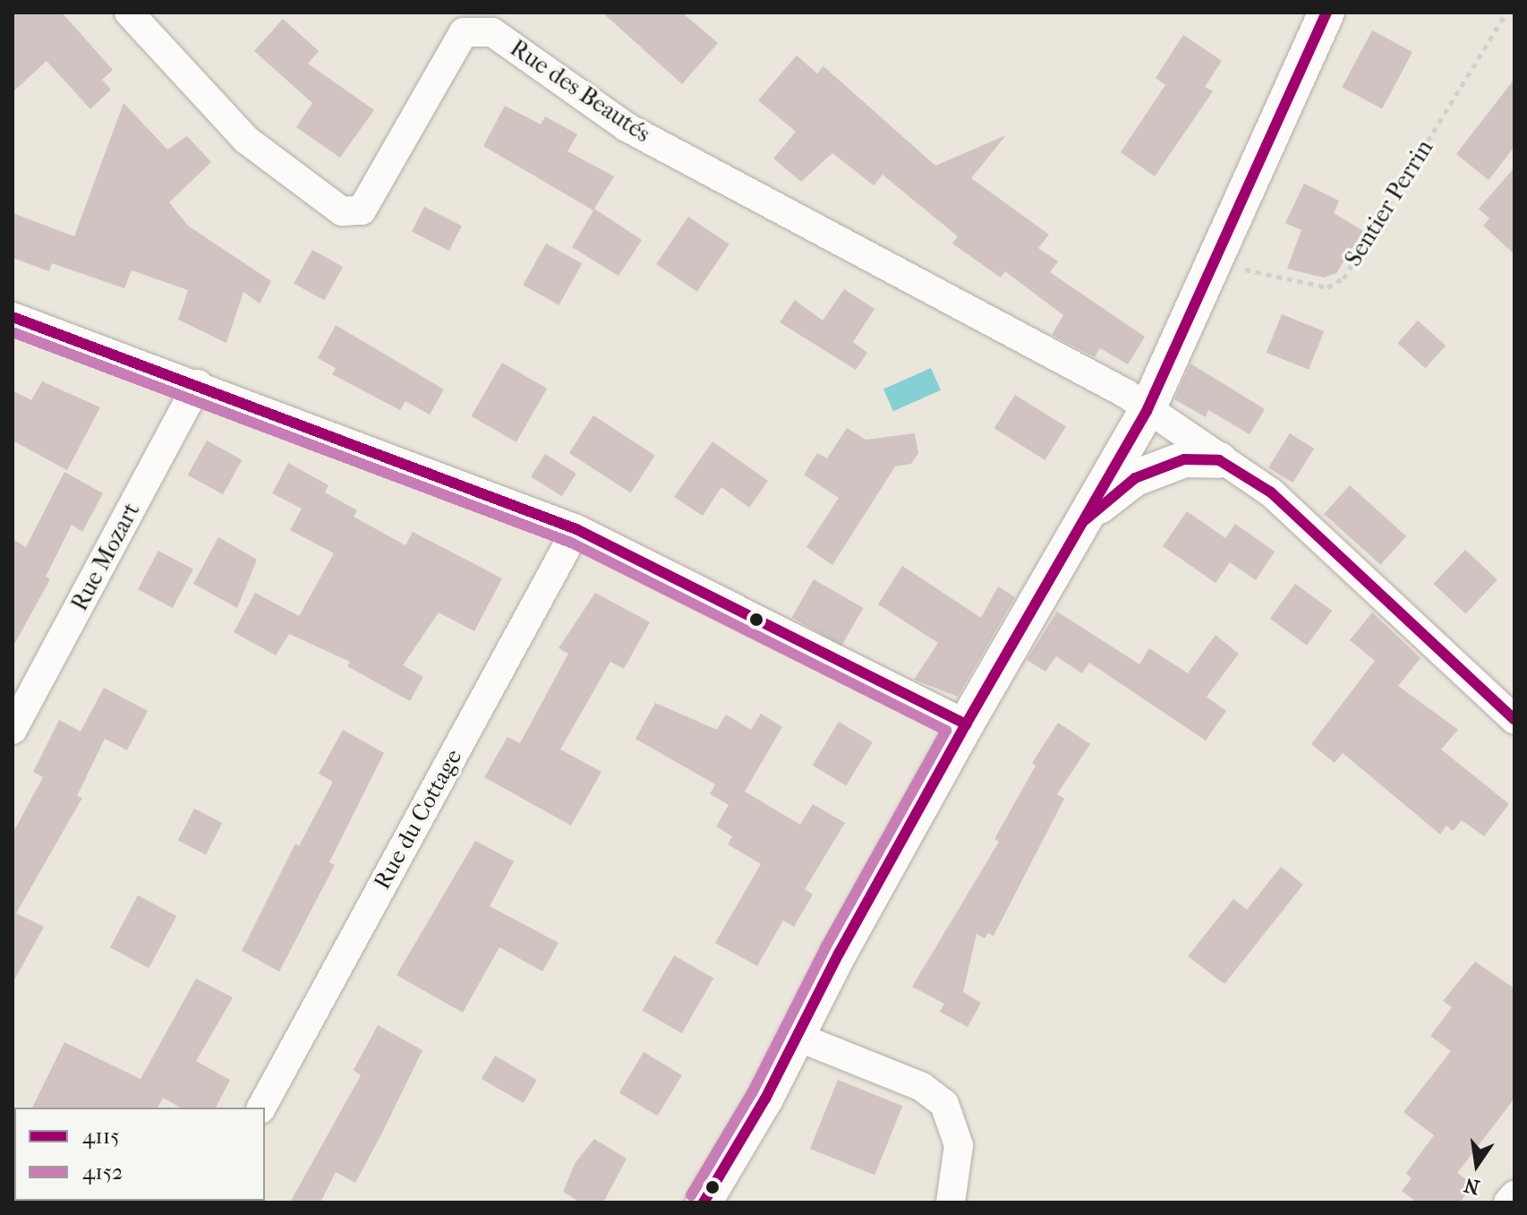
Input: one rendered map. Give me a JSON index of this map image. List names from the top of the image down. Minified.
{"streets":{"street":["Rue des Beautés","Rue Mozart","Rue du Cottage"],"path":["Sentier Perrin"]},"lines":["transit line 4115","transit line 4152"],"legend":["4115","4152"],"north":"bottom"}
